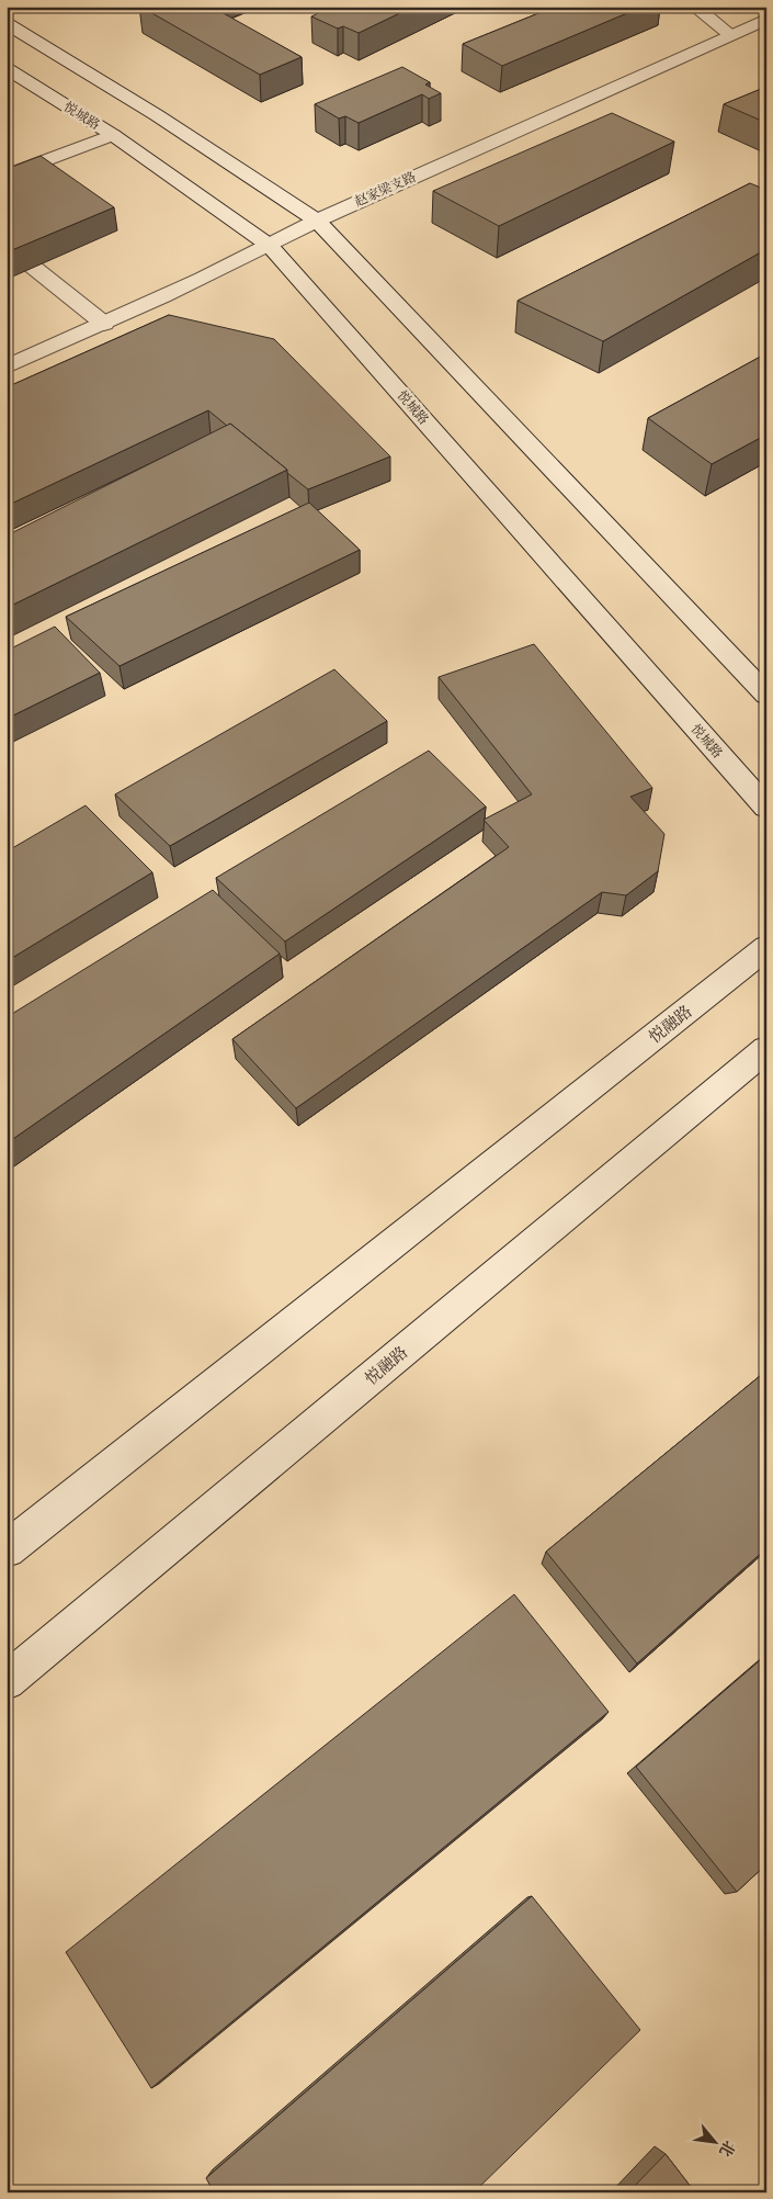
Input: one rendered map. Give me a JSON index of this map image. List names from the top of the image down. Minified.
{"streets":{"main road":["悦城路","赵家梁支路","悦融路"]},"crossings":[["悦城路","赵家梁支路"]],"north":"bottom right"}
